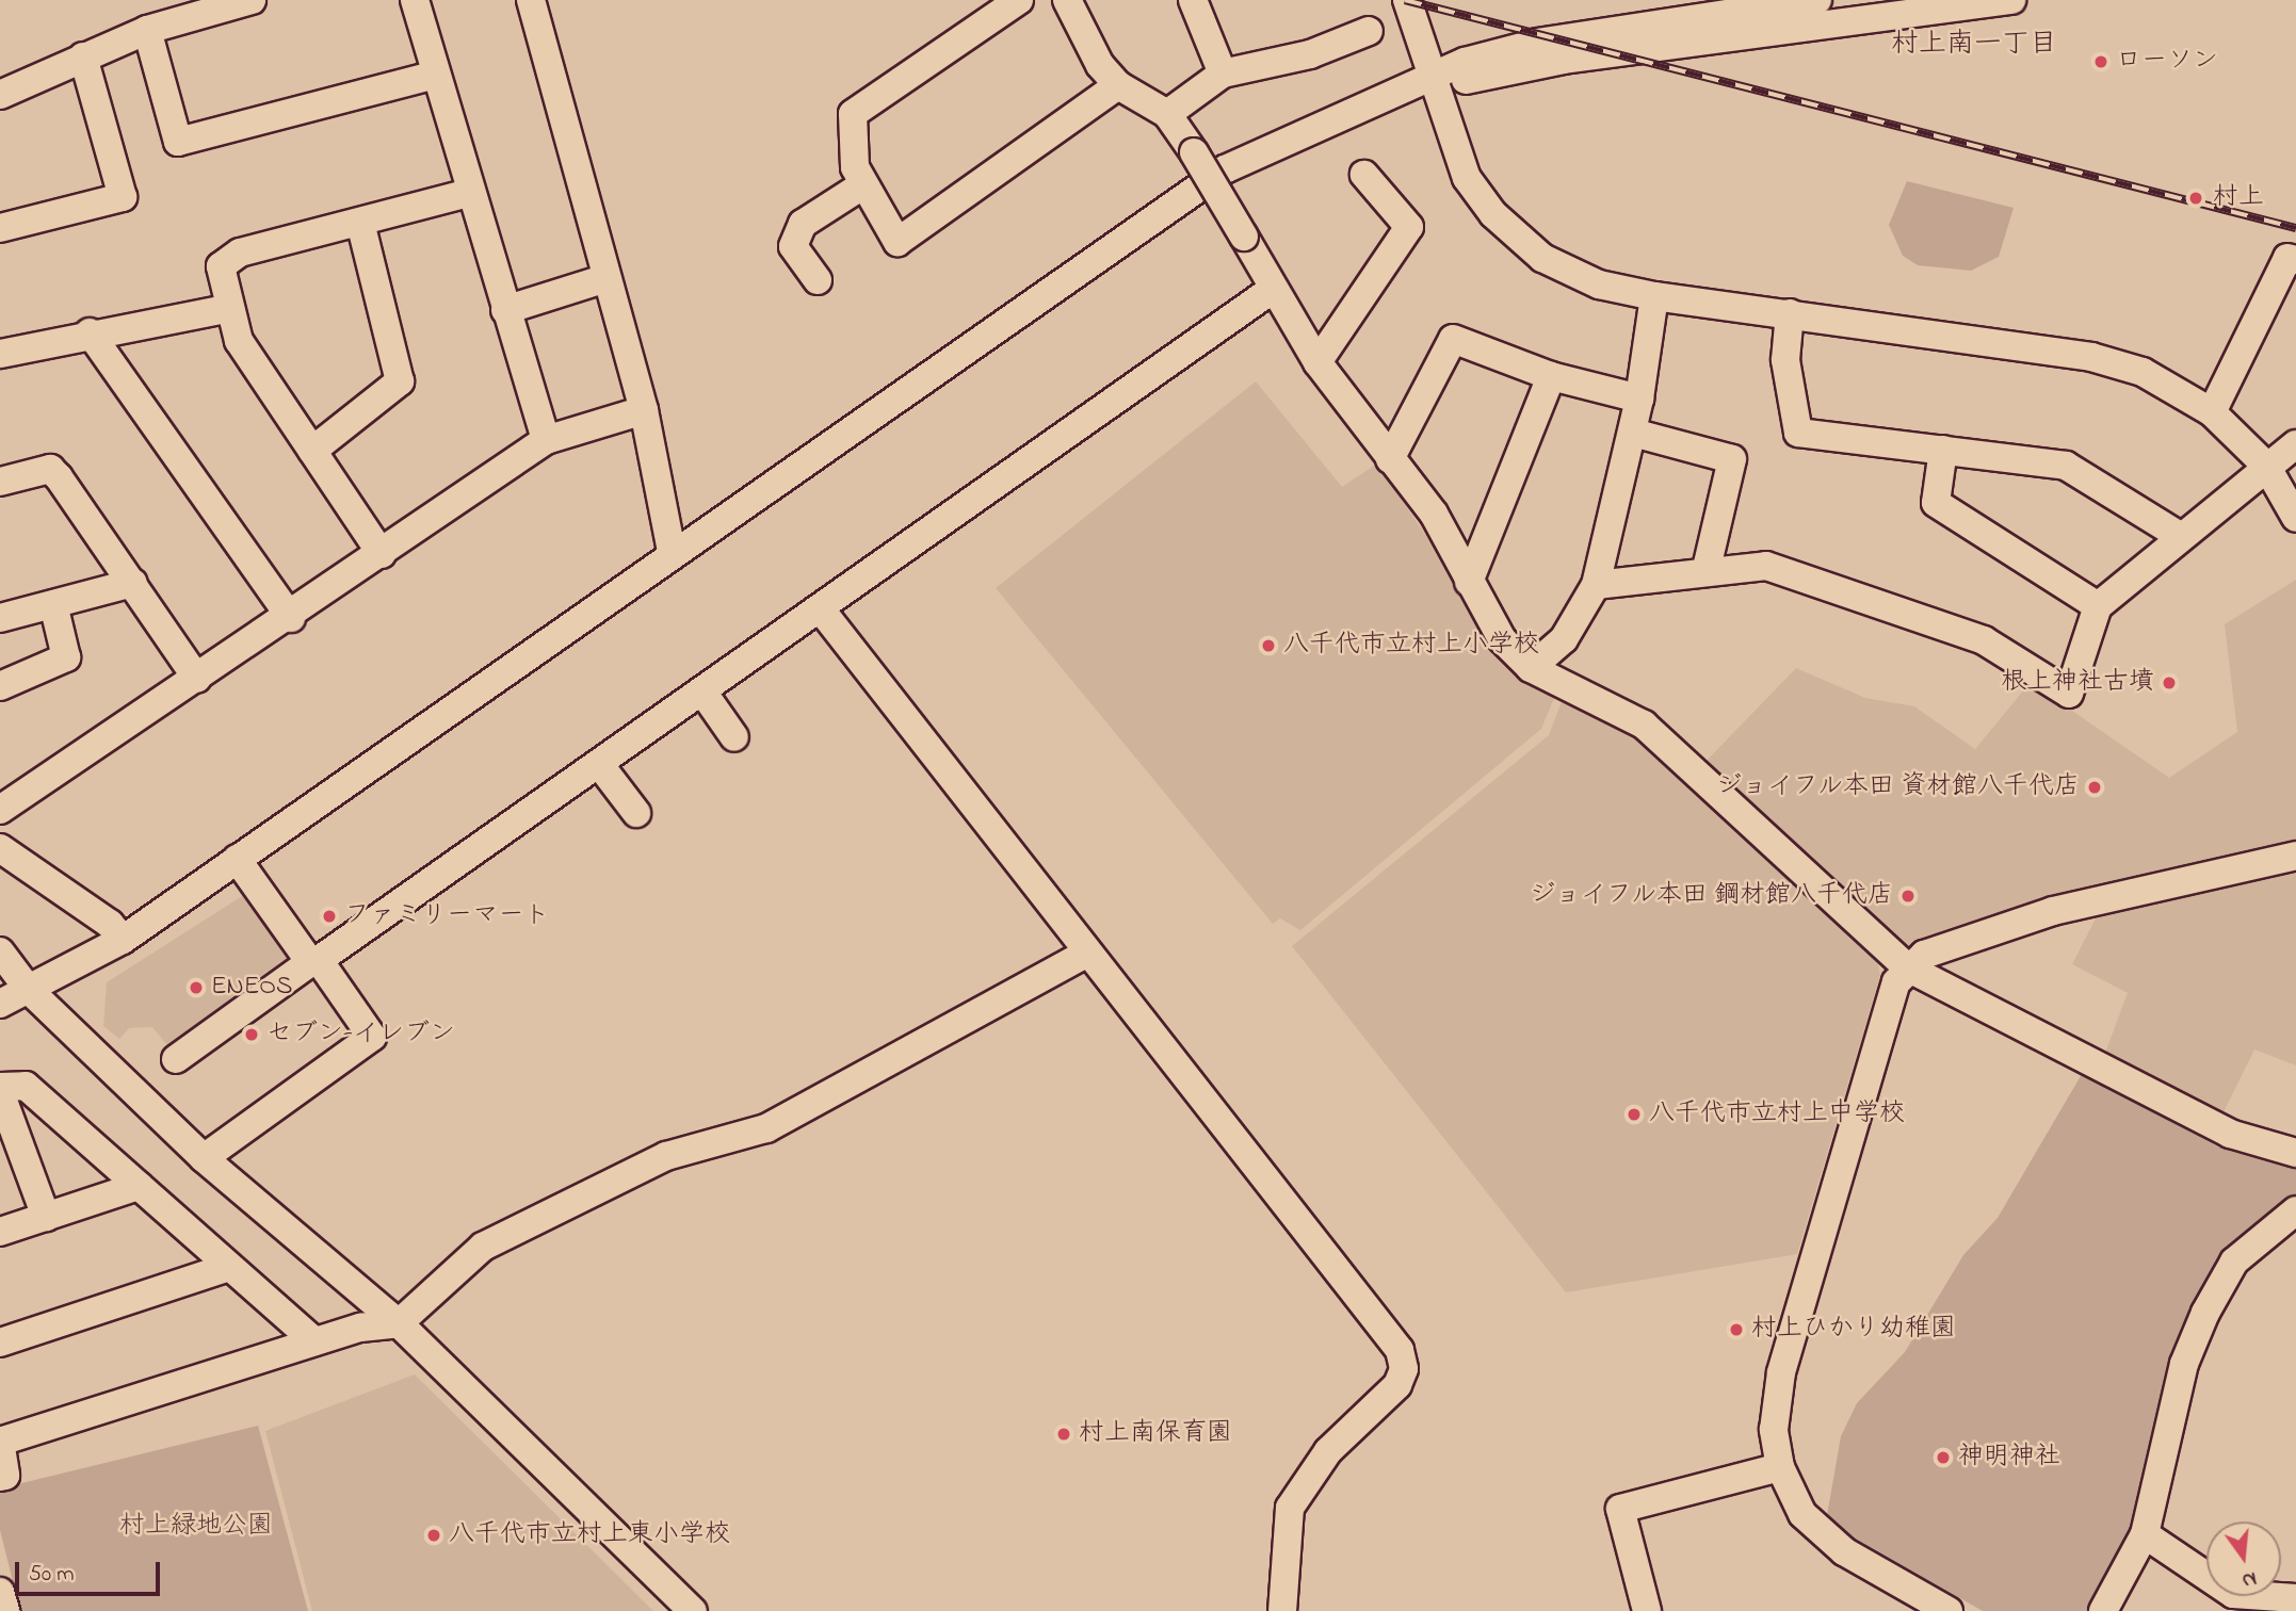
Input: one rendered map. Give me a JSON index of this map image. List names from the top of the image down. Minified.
{"districts":["村上南一丁目"],"parks":["村上緑地公園"],"places":["ローソン","村上","八千代市立村上小学校","根上神社古墳","ジョイフル本田 資材館八千代店","ジョイフル本田 鋼材館八千代店","ファミリーマート","ENEOS","セブン-イレブン","八千代市立村上中学校","村上ひかり幼稚園","村上南保育園","神明神社","八千代市立村上東小学校"],"scale_bar":"50 m","north":"bottom"}
